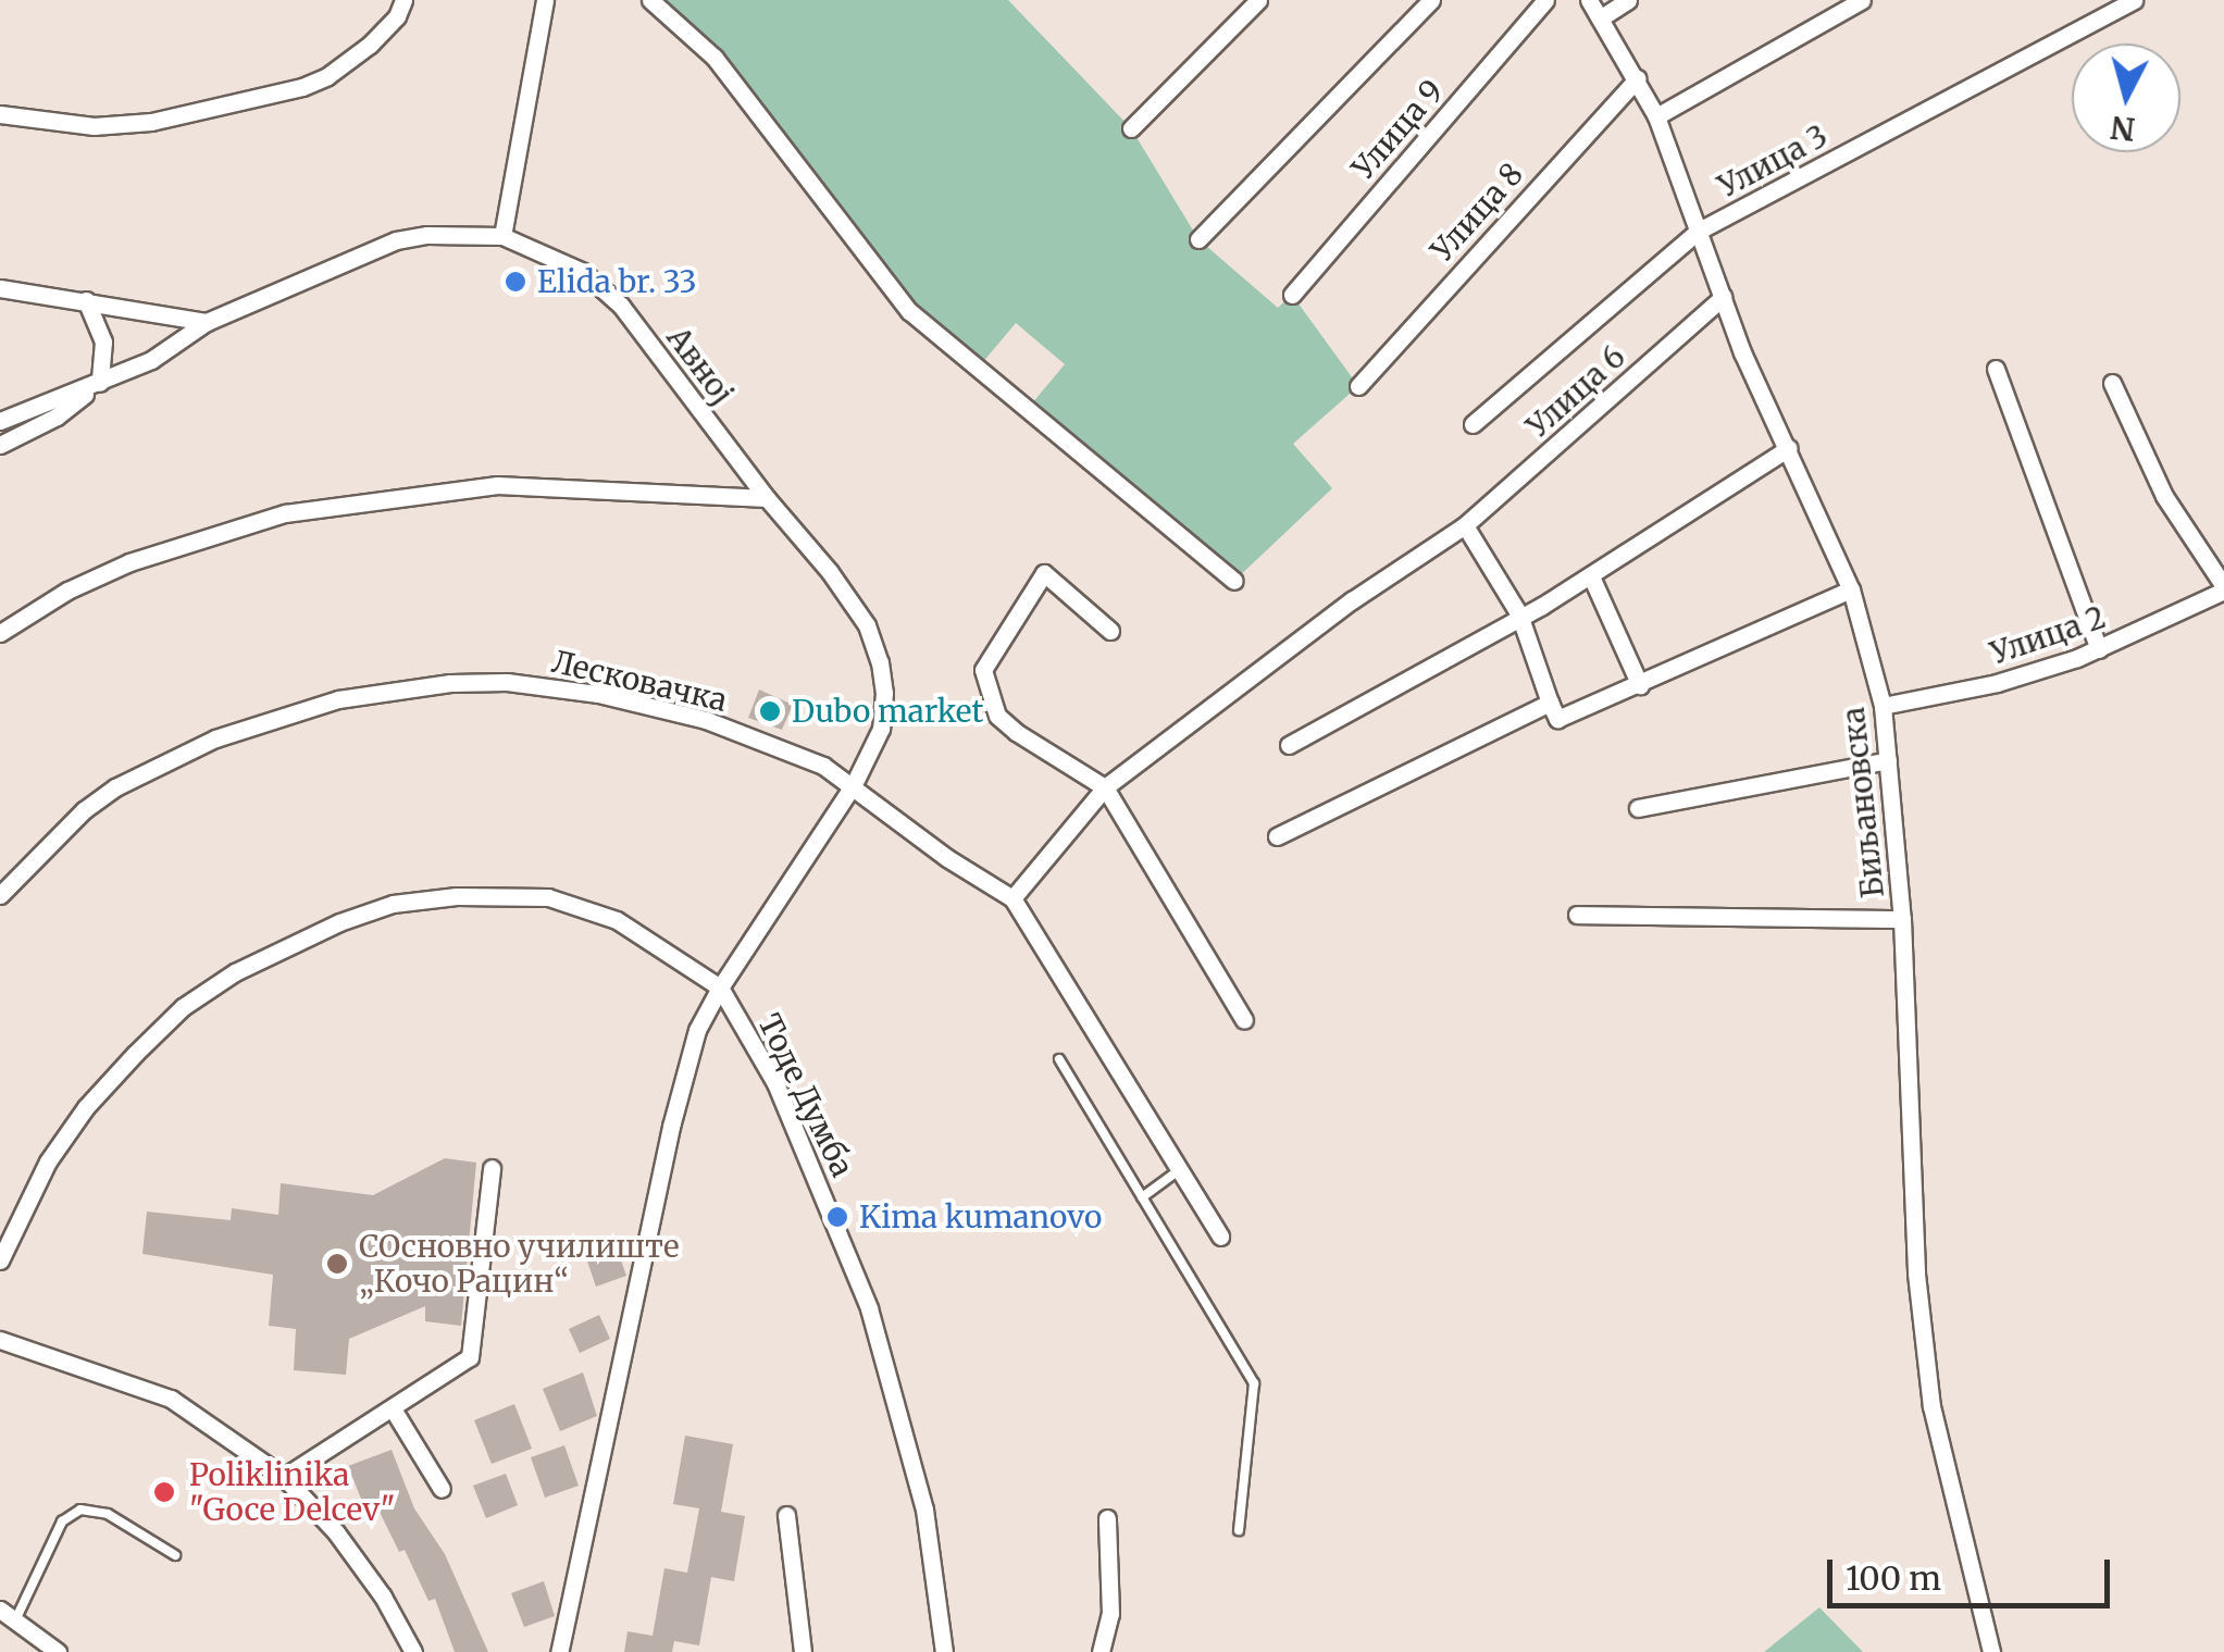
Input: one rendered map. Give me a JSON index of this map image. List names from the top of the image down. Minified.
{"streets":{"street":["Улица 9","Улица 3","Улица 8","Авној","Улица 6","Улица 2","Лесковачка","Биљановска","Тоде Думба"]},"crossings":[["Улица 3","Биљановска"],["Улица 8","Биљановска"],["Авној","Лесковачка"],["Улица 6","Лесковачка"],["Улица 6","Биљановска"],["Улица 2","Биљановска"]],"places":["Elida br. 33","Dubo market","Kima kumanovo","СОсновно училиште „Кочо Рацин“","Poliklinika \"Goce Delcev\""],"scale_bar":"100 m","north":"bottom"}
